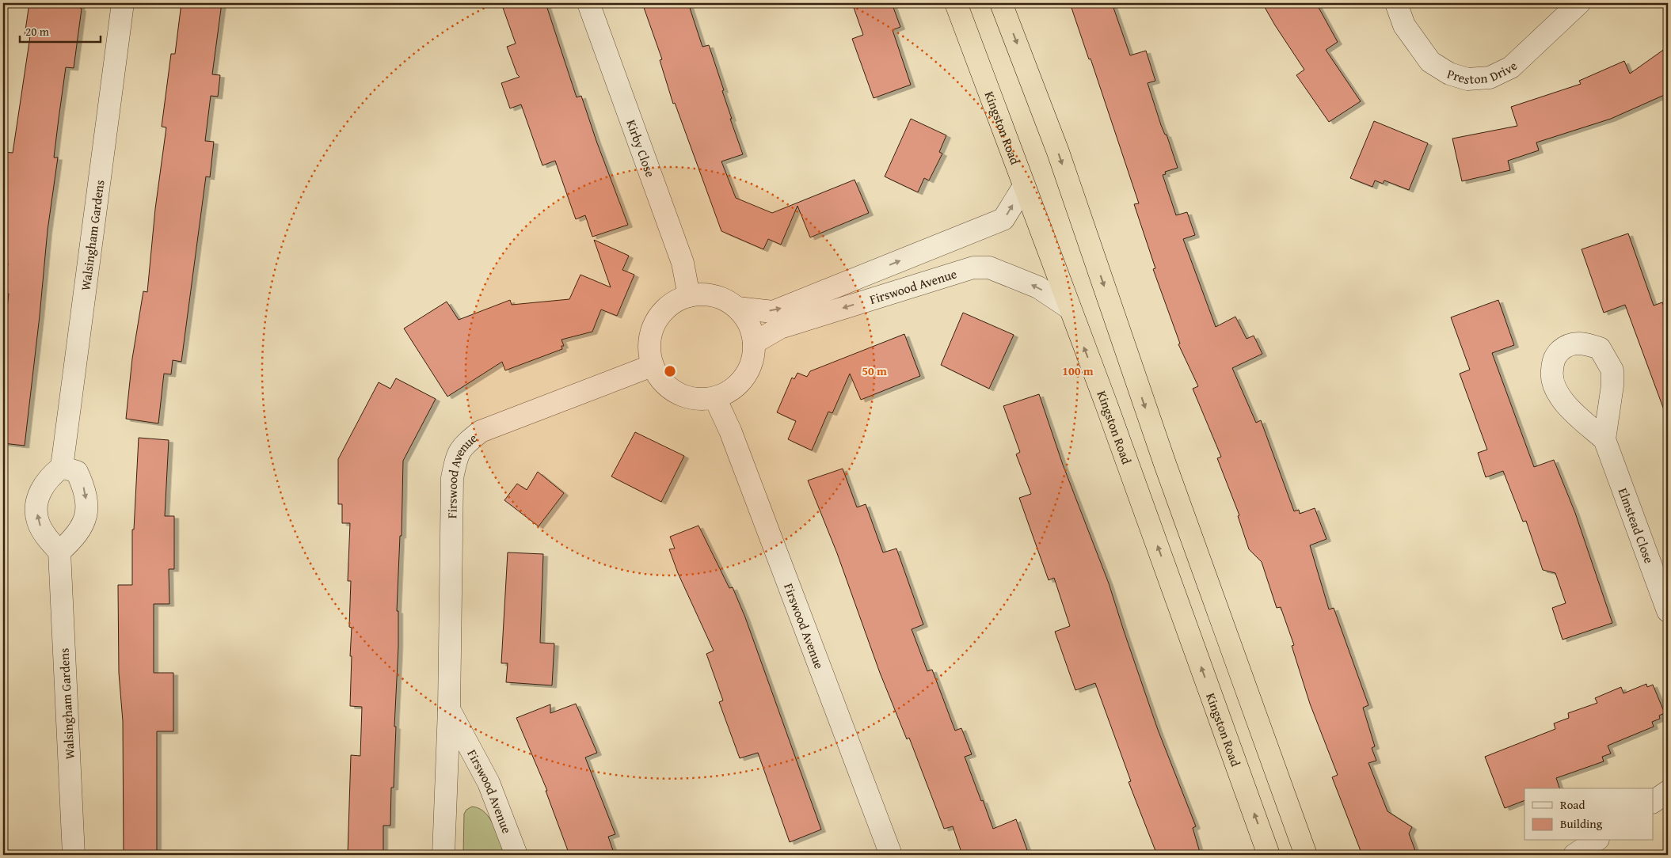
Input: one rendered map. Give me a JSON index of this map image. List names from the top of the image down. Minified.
{"streets":{"highway":["Kingston Road"],"street":["Preston Drive","Kirby Close","Walsingham Gardens","Firswood Avenue","Elmstead Close"]},"crossings":[["Kingston Road","Firswood Avenue"],["Kirby Close","Firswood Avenue"]],"legend":["Road","Building"],"scale_bar":"20 m","rings":["50 m","100 m"]}
